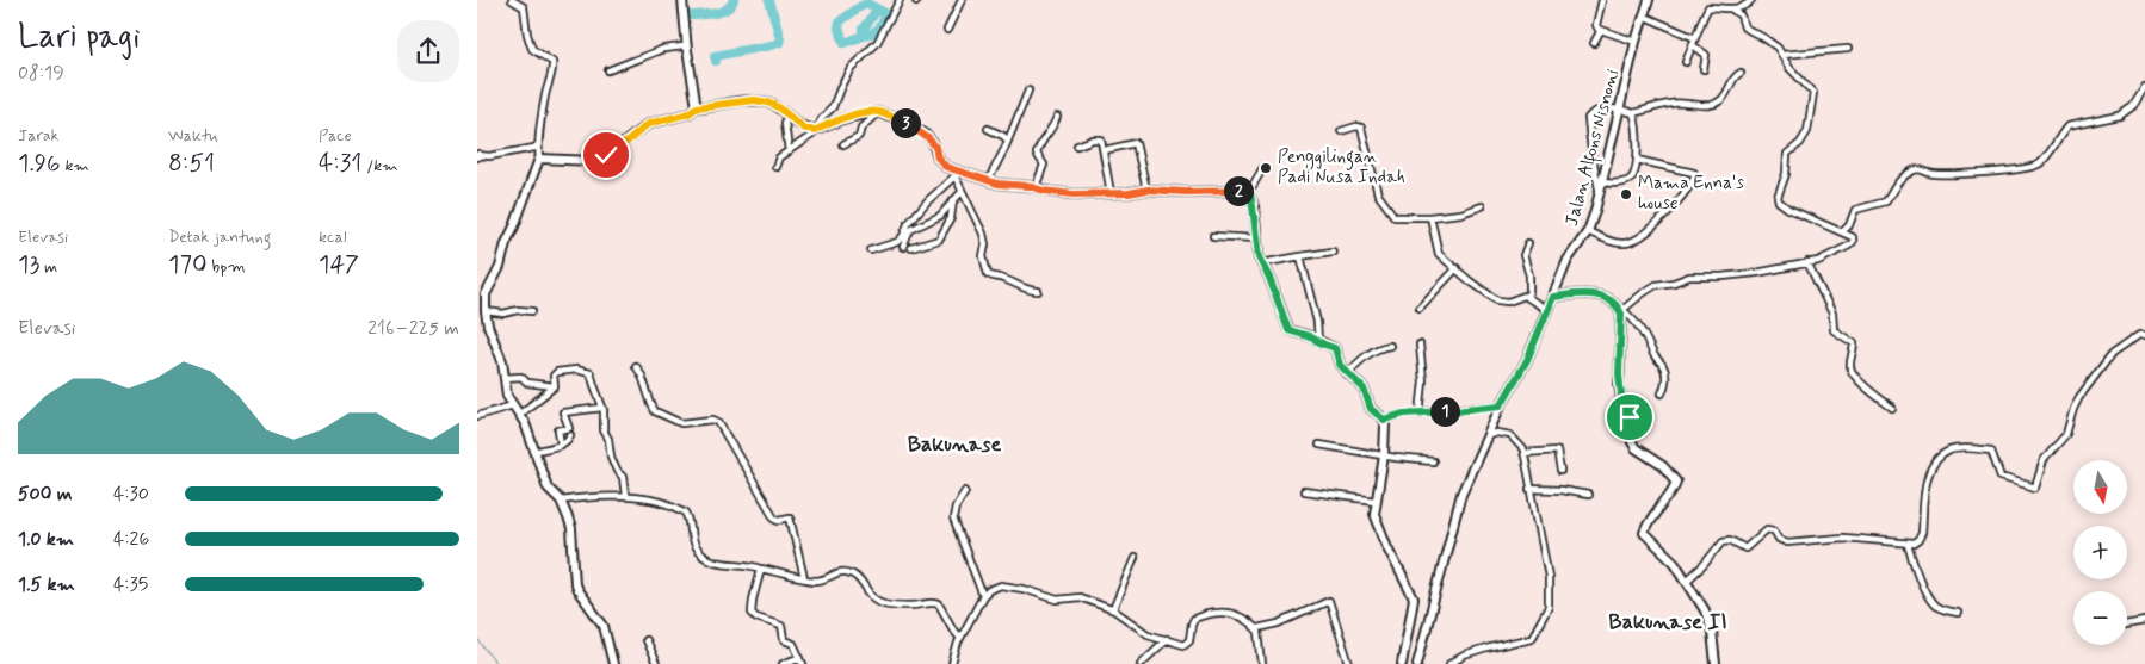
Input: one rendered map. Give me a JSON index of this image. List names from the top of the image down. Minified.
{"streets":{"street":["Jalan Alfons Nisnoni"]},"districts":["Bakunase","Bakunase II"],"places":["Penggilingan Padi Nusa Indah","Mama Enna's house"],"north":"bottom","page":{"heading":["Lari pagi","08:19"],"stats":[["Jarak","1.96 km"],["Waktu","8:51"],["Pace","4:31 /km"],["Elevasi","13 m"],["Detak jantung","170 bpm"],["kcal","147"]],"pins":["3","2","1"],"chart":["Elevasi","216–225 m"],"map_buttons":["+","−"],"list":[{"name":"500 m","note":"4:30"},{"name":"1.0 km","note":"4:26"},{"name":"1.5 km","note":"4:35"}]}}
